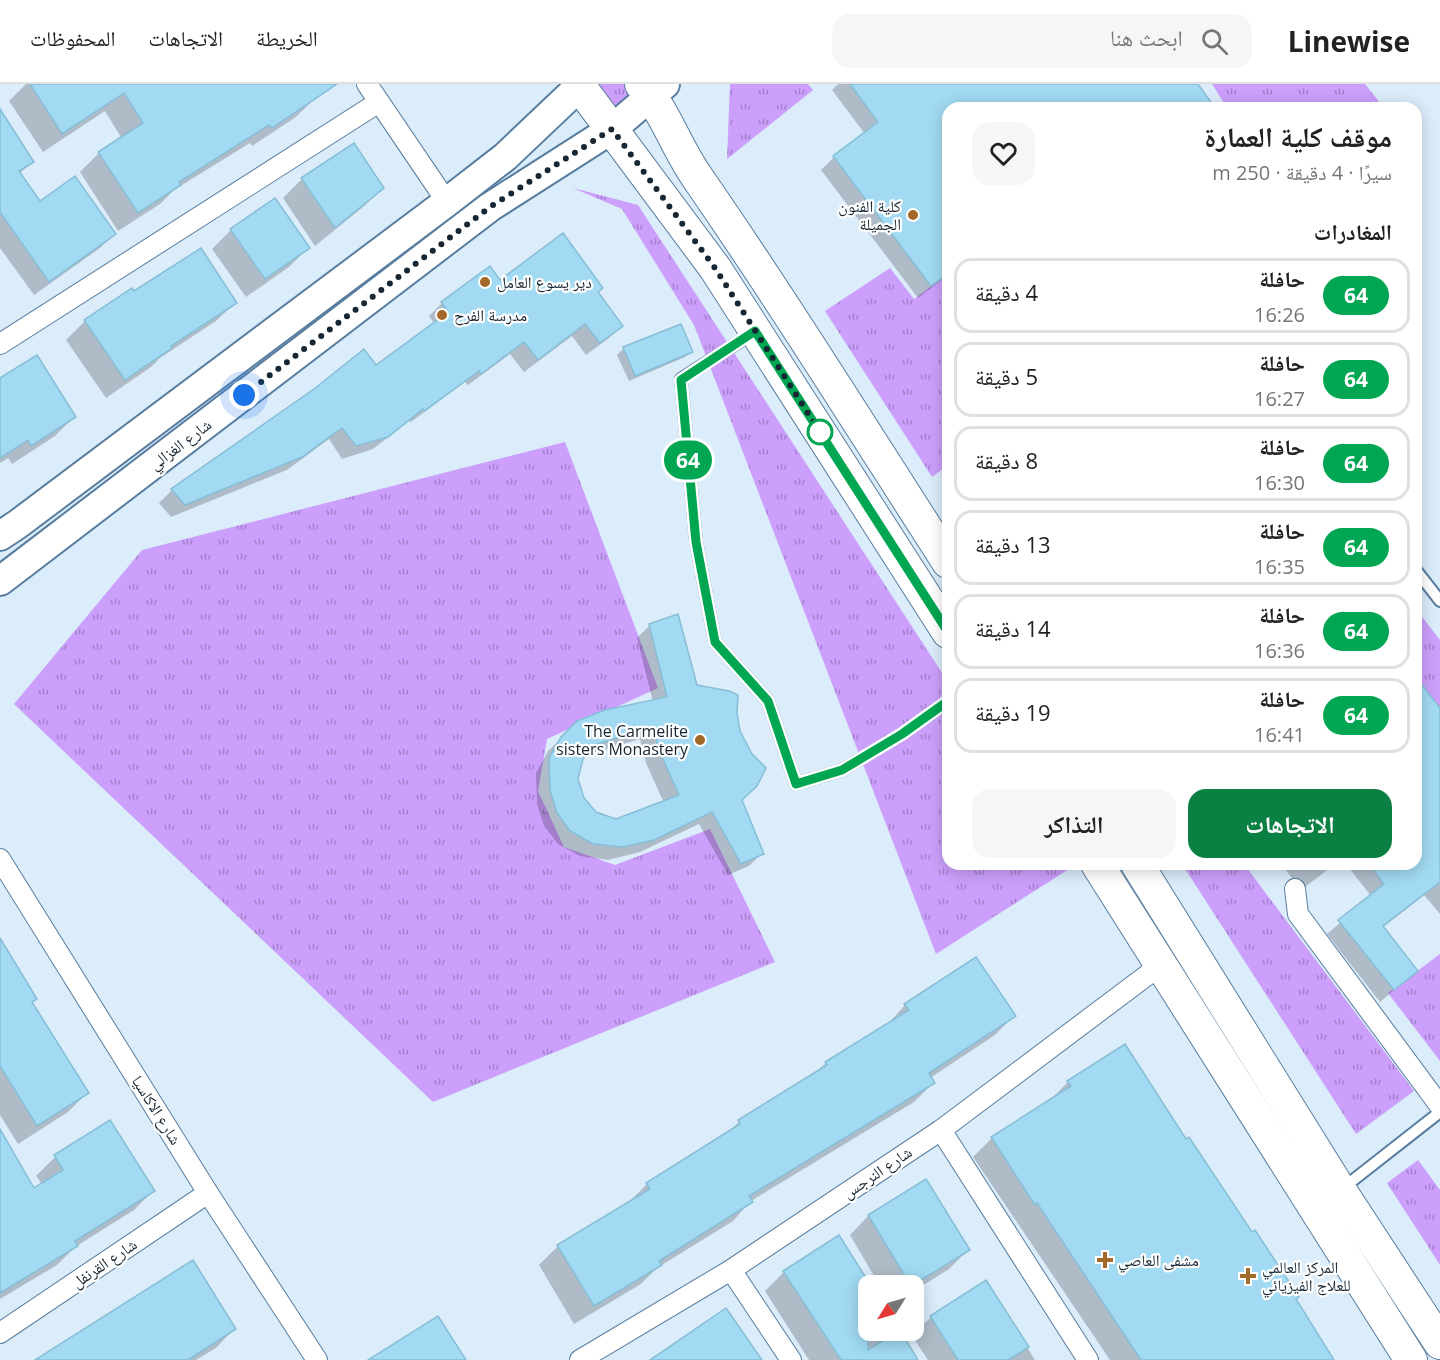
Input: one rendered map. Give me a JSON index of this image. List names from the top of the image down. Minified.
{"streets":{"main road":["شارع الغزالي"],"street":["شارع الاكاسيا","شارع النرجس","شارع القرنفل"]},"crossings":[["شارع الاكاسيا","شارع القرنفل"]],"places":{"other":["كلية الفنون الجميلة","دير يسوع العامل","مدرسة الفرح","The Carmelite sisters Monastery"],"health":["مشفى العاصي","المركز العالمي للعلاج الفيزيائي"]},"lines":["bus line 64"],"north":"bottom left","page":{"header":"Linewise","search":"ابحث هنا","nav":["الخريطة","الاتجاهات","المحفوظات"],"on_map":"64","heading":[["موقف كلية العمارة","سيرًا · 4 دقيقة · 250 m"],"المغادرات"],"list":[{"mark":"64","name":"حافلة","note":"16:26","value":"4 دقيقة"},{"mark":"64","name":"حافلة","note":"16:27","value":"5 دقيقة"},{"mark":"64","name":"حافلة","note":"16:30","value":"8 دقيقة"},{"mark":"64","name":"حافلة","note":"16:35","value":"13 دقيقة"},{"mark":"64","name":"حافلة","note":"16:36","value":"14 دقيقة"},{"mark":"64","name":"حافلة","note":"16:41","value":"19 دقيقة"}],"buttons":["الاتجاهات","التذاكر"]}}
